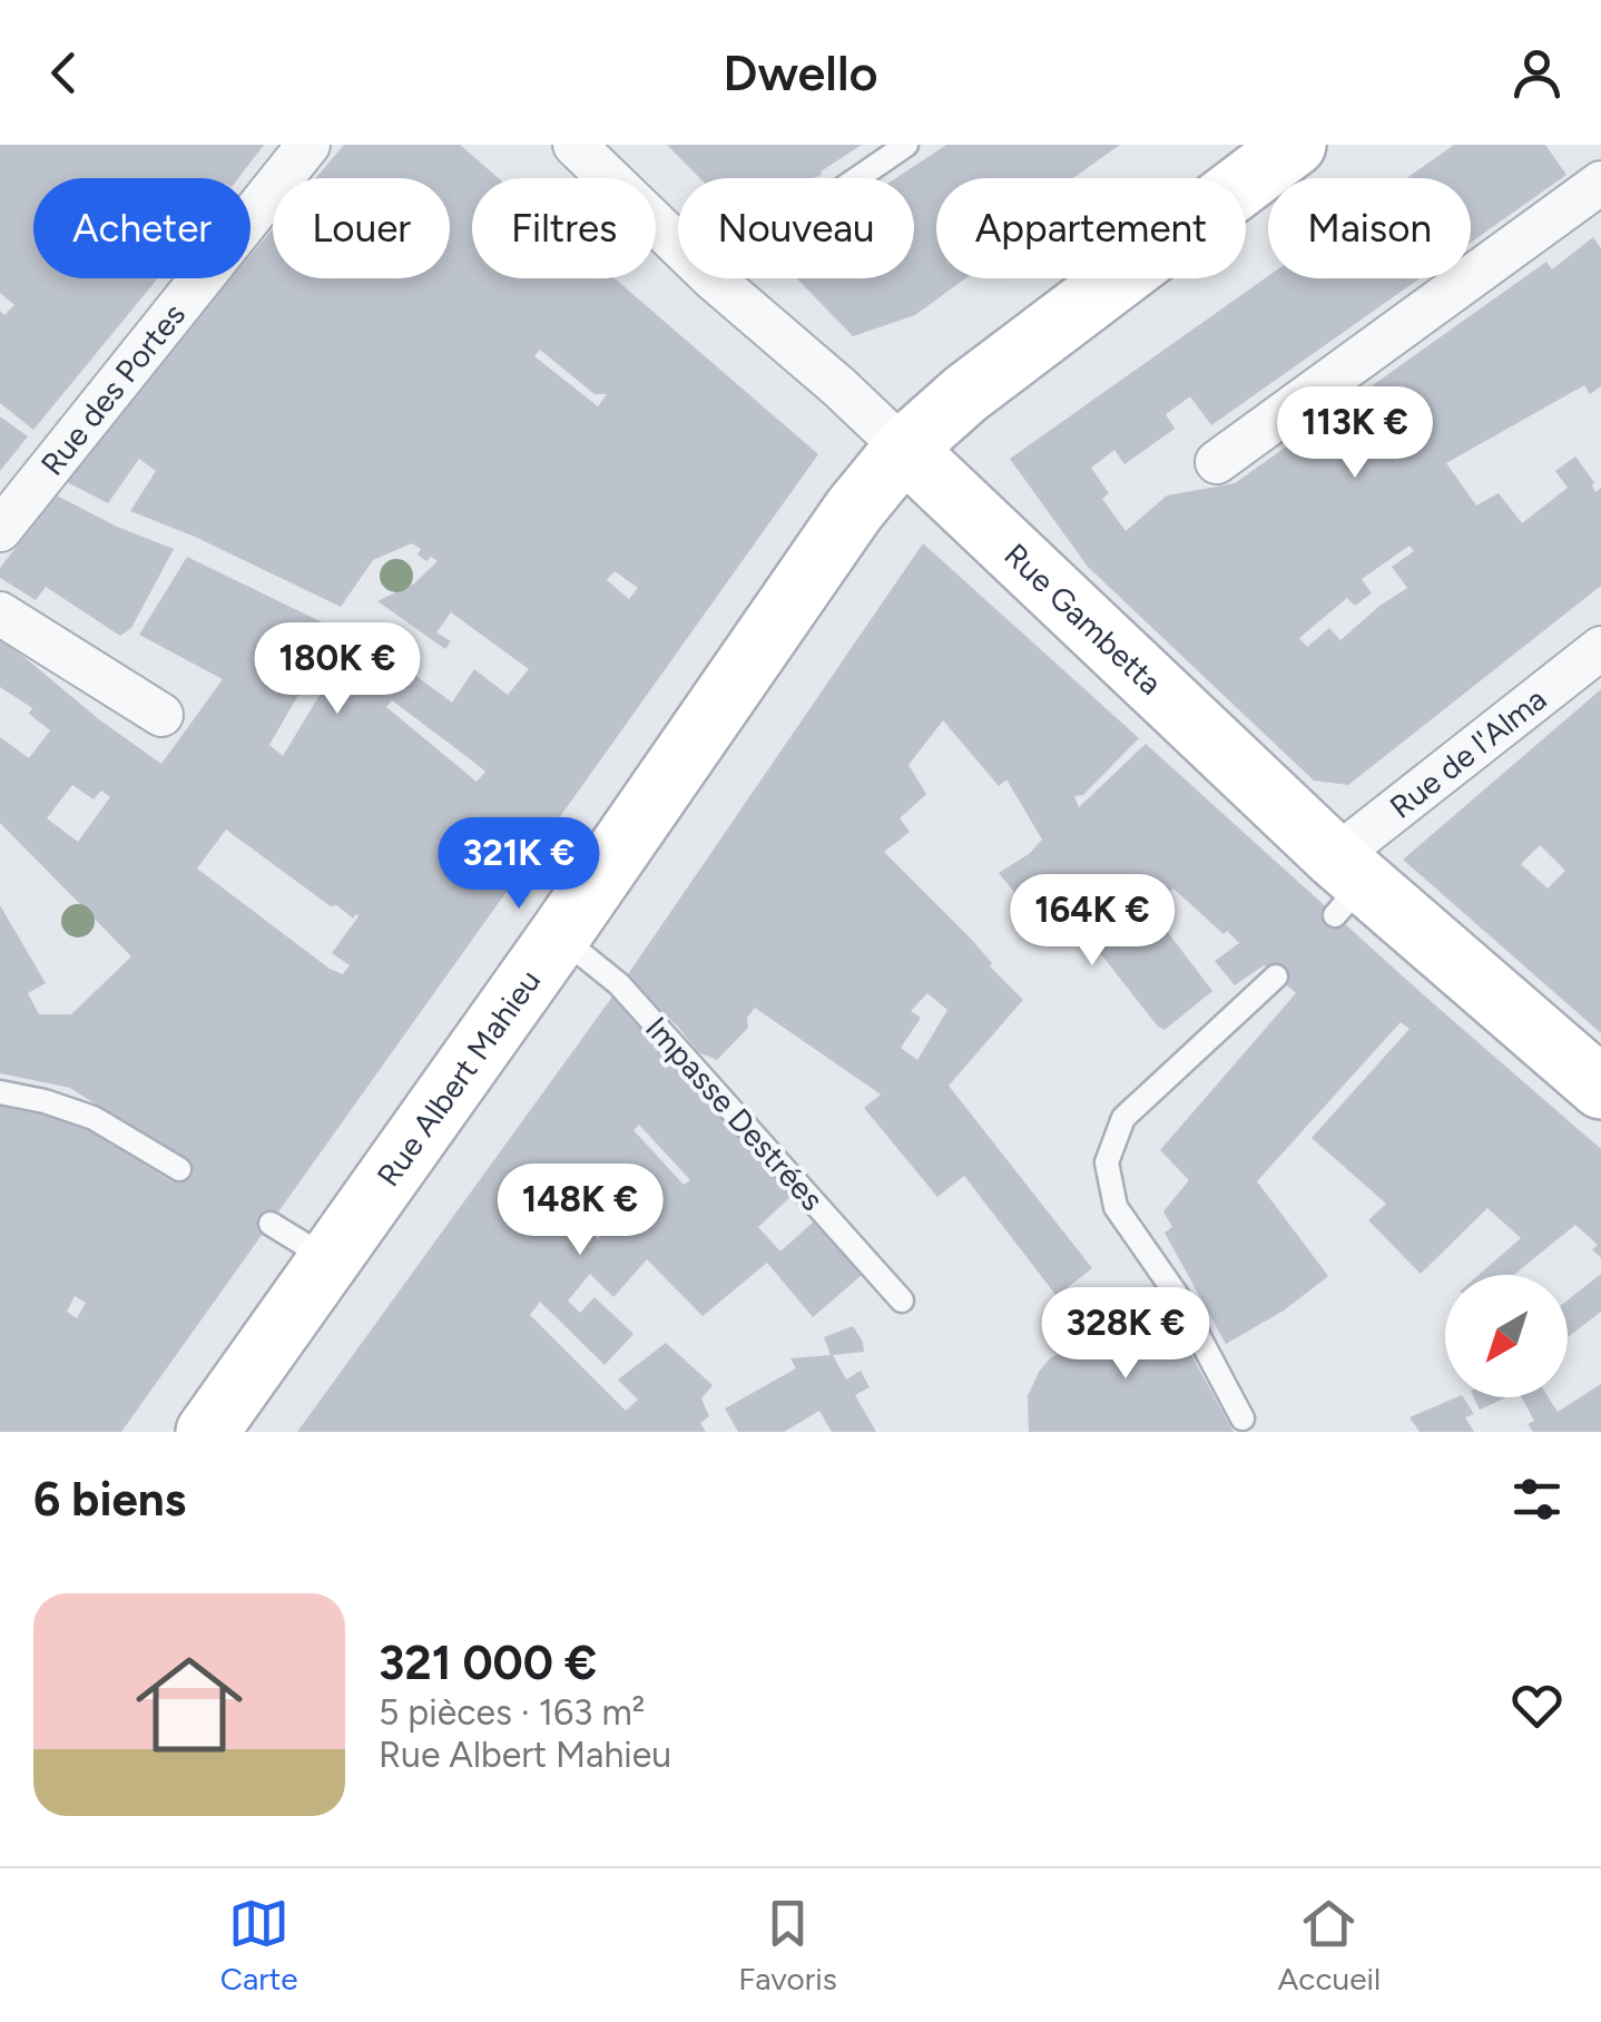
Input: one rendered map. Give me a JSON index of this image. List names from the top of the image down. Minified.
{"streets":{"street":["Rue des Portes","Rue Gambetta","Rue de l'Alma","Rue Albert Mahieu"],"lane":["Impasse Destrées"]},"crossings":[["Rue Gambetta","Rue de l'Alma"],["Rue Gambetta","Rue Albert Mahieu"],["Rue Albert Mahieu","Impasse Destrées"]],"north":"bottom left","page":{"header":"Dwello","chip":["Acheter","Louer","Filtres","Nouveau","Appartement","Maison"],"price":["113K €","180K €","321K €","164K €","148K €","328K €"],"heading":"6 biens","list":[{"name":"321 000 €","note":"5 pièces · 163 m² · Rue Albert Mahieu"}],"tabs":["Carte","Favoris","Accueil"]}}
